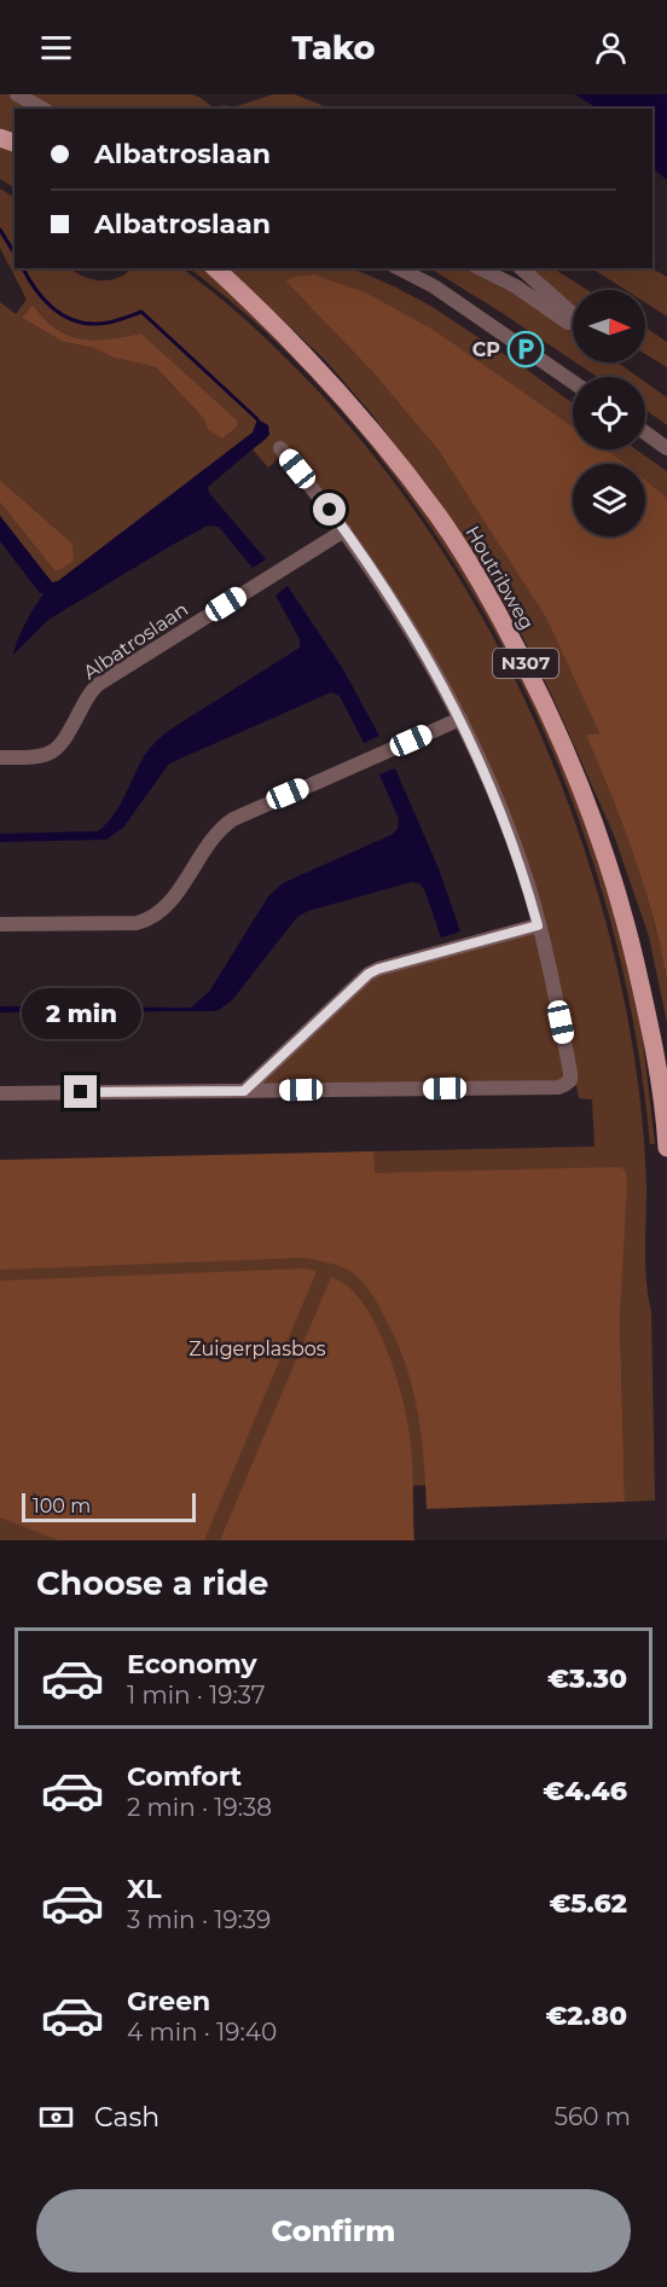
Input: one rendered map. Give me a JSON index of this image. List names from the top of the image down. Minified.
{"streets":{"main road":["Houtribweg","N307"],"street":["Albatroslaan"]},"parks":["Zuigerplasbos"],"places":{"parking":["CP"]},"scale_bar":"100 m","north":"right","page":{"header":"Tako","banner":["Albatroslaan","Albatroslaan"],"bubble":"2 min","scale":"100 m","heading":"Choose a ride","list":[{"name":"Economy","note":"1 min · 19:37","value":"€3.30"},{"name":"Comfort","note":"2 min · 19:38","value":"€4.46"},{"name":"XL","note":"3 min · 19:39","value":"€5.62"},{"name":"Green","note":"4 min · 19:40","value":"€2.80"}],"pay":["Cash","560 m"],"buttons":"Confirm"}}
